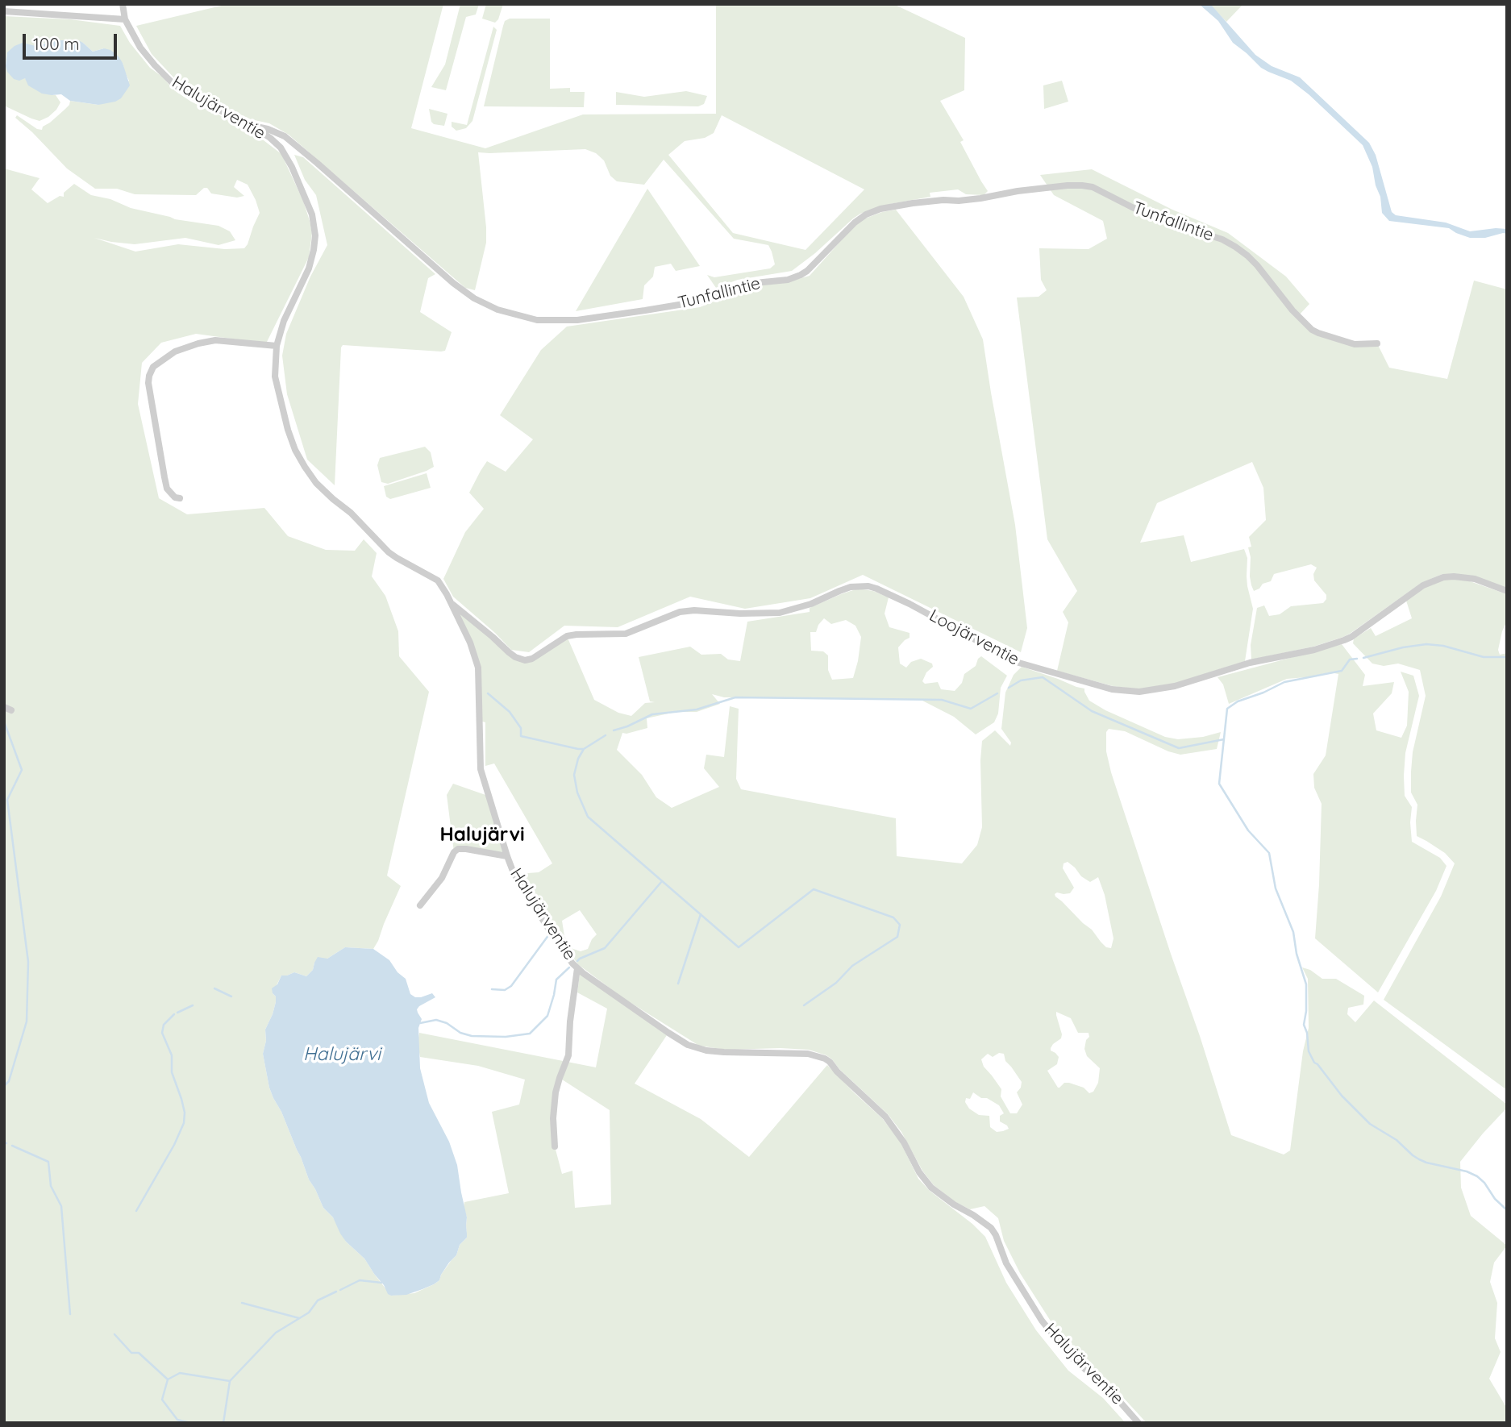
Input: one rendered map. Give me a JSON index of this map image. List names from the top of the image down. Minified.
{"streets":{"street":["Halujärventie","Tunfallintie","Loojärventie"]},"crossings":[["Halujärventie","Tunfallintie"],["Halujärventie","Loojärventie"]],"districts":["Halujärvi"],"water":["Halujärvi"],"scale_bar":"100 m"}
